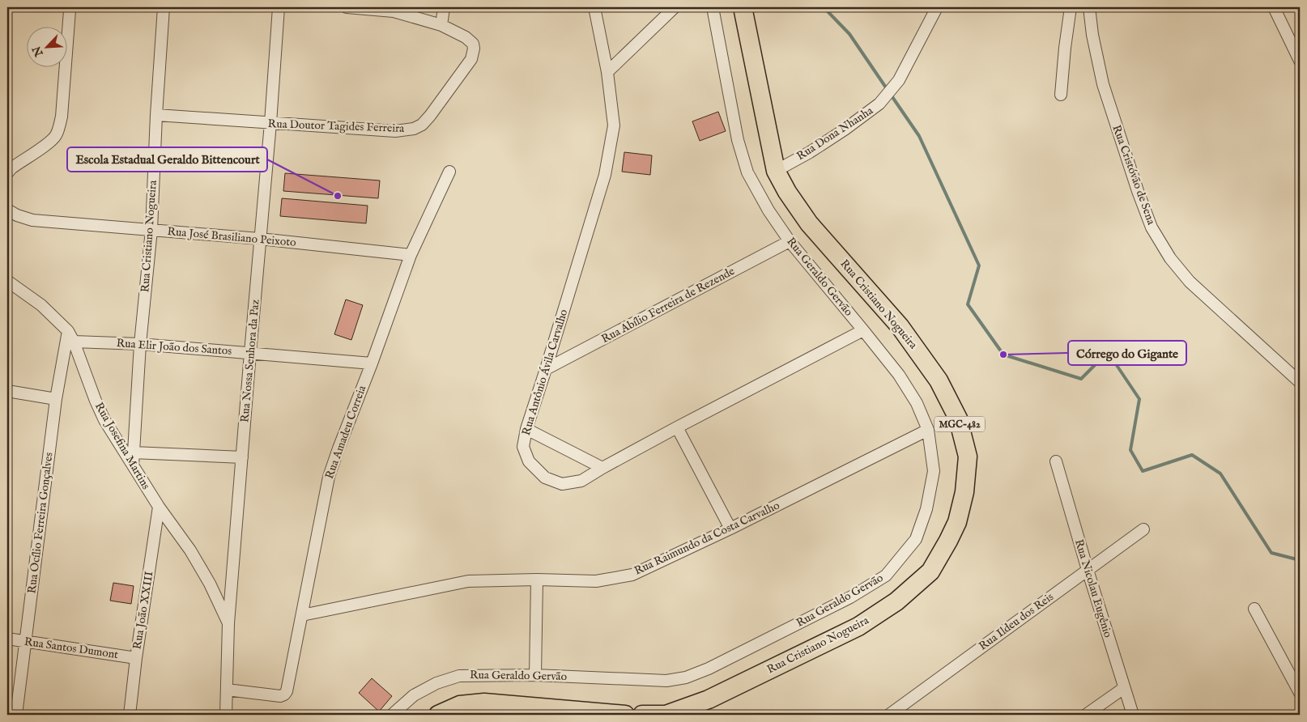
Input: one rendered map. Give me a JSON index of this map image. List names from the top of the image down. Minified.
{"streets":{"highway":["Rua Cristiano Nogueira","MGC-482"],"street":["Rua Doutor Tagides Ferreira","Rua Dona Nhanha","Rua Cristóvão de Sena","Rua José Brasiliano Peixoto","Rua Geraldo Gervão","Rua Abílio Ferreira de Rezende","Rua Elir João dos Santos","Rua Nossa Senhora da Paz","Rua Antônio Ávila Carvalho","Rua Amadeu Correia","Rua Josefina Martins","Rua Ocílio Ferreira Gonçalves","Rua Raimundo da Costa Carvalho","Rua Nicolau Eugênio","Rua João XXIII","Rua Ildeu dos Reis","Rua Santos Dumont"]},"crossings":[["Rua Doutor Tagides Ferreira","Rua Cristiano Nogueira"],["Rua Doutor Tagides Ferreira","Rua Nossa Senhora da Paz"],["Rua Dona Nhanha","Rua Cristiano Nogueira"],["Rua Cristiano Nogueira","Rua José Brasiliano Peixoto"],["Rua Cristiano Nogueira","Rua Elir João dos Santos"],["Rua Cristiano Nogueira","Rua Josefina Martins"],["Rua José Brasiliano Peixoto","Rua Nossa Senhora da Paz"],["Rua José Brasiliano Peixoto","Rua Amadeu Correia"],["Rua Geraldo Gervão","Rua Abílio Ferreira de Rezende"],["Rua Geraldo Gervão","Rua Antônio Ávila Carvalho"],["Rua Geraldo Gervão","Rua Raimundo da Costa Carvalho"],["Rua Abílio Ferreira de Rezende","Rua Antônio Ávila Carvalho"],["Rua Elir João dos Santos","Rua Nossa Senhora da Paz"],["Rua Elir João dos Santos","Rua Amadeu Correia"],["Rua Elir João dos Santos","Rua Josefina Martins"],["Rua Nossa Senhora da Paz","Rua Amadeu Correia"],["Rua Nossa Senhora da Paz","Rua Josefina Martins"],["Rua Amadeu Correia","Rua Raimundo da Costa Carvalho"],["Rua Josefina Martins","Rua Ocílio Ferreira Gonçalves"],["Rua Josefina Martins","Rua João XXIII"],["Rua Ocílio Ferreira Gonçalves","Rua Santos Dumont"],["Rua Nicolau Eugênio","Rua Ildeu dos Reis"],["Rua João XXIII","Rua Santos Dumont"]],"places":["Escola Estadual Geraldo Bittencourt","Córrego do Gigante"],"north":"bottom left"}
